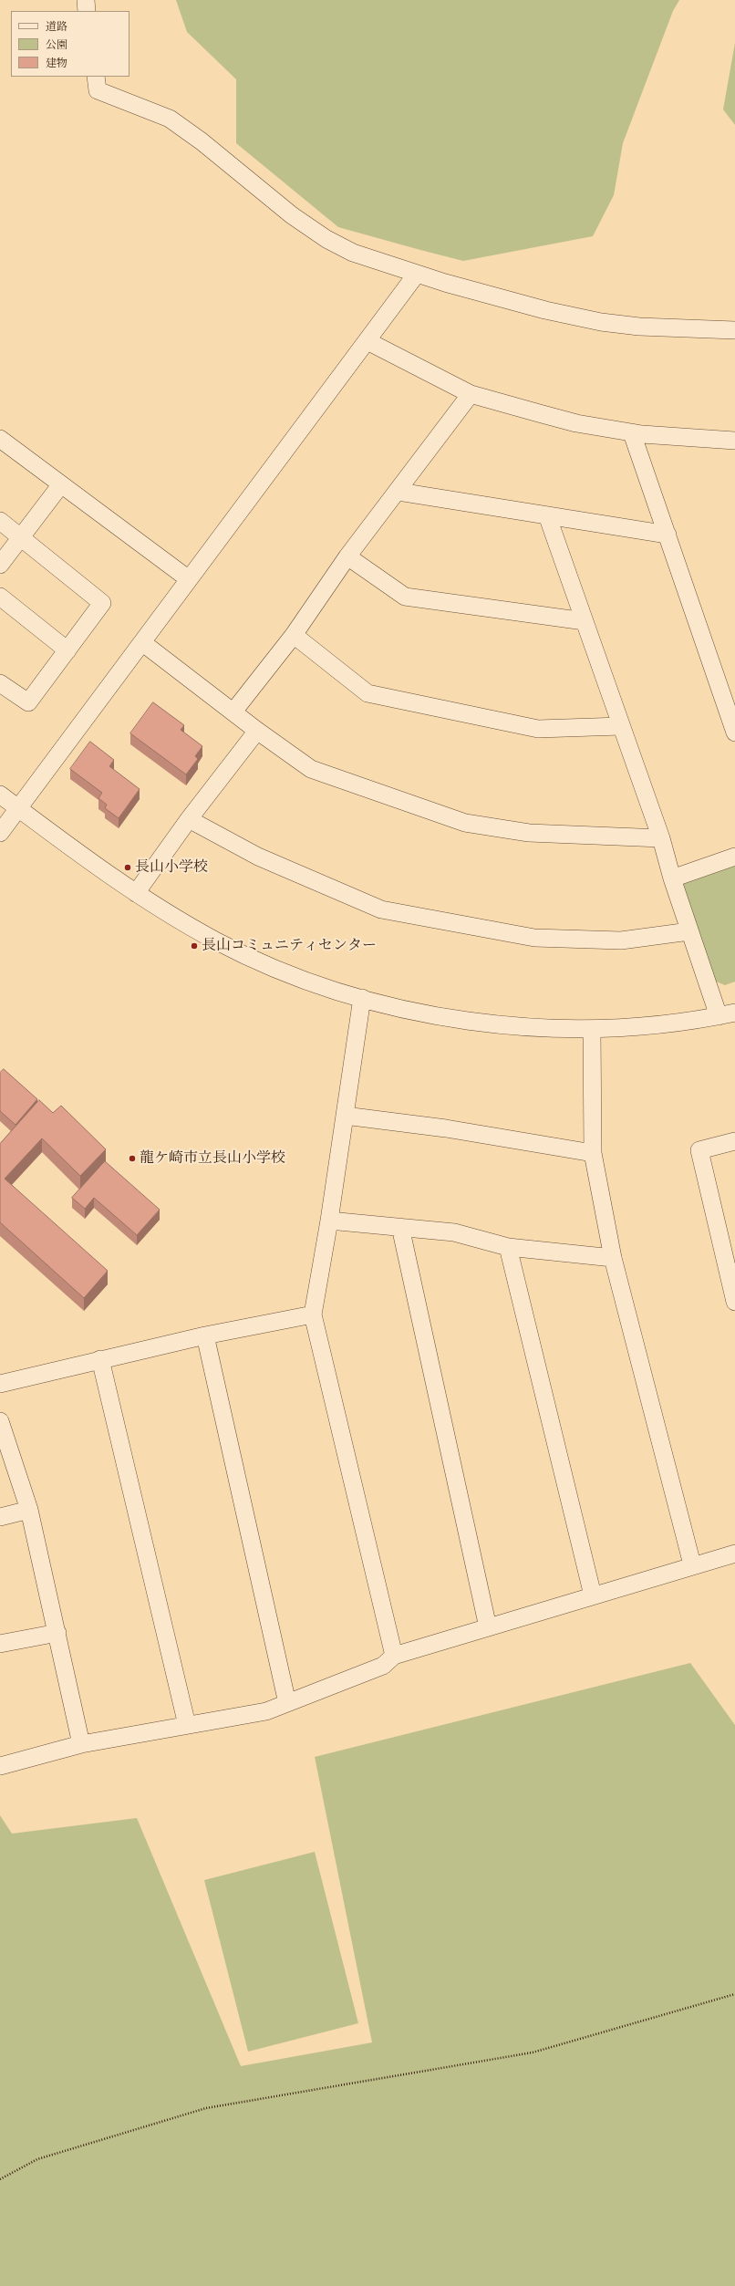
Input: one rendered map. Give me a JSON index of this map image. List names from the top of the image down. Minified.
{"places":["長山小学校","長山コミュニティセンター","龍ケ崎市立長山小学校"],"legend":["道路","公園","建物"]}
